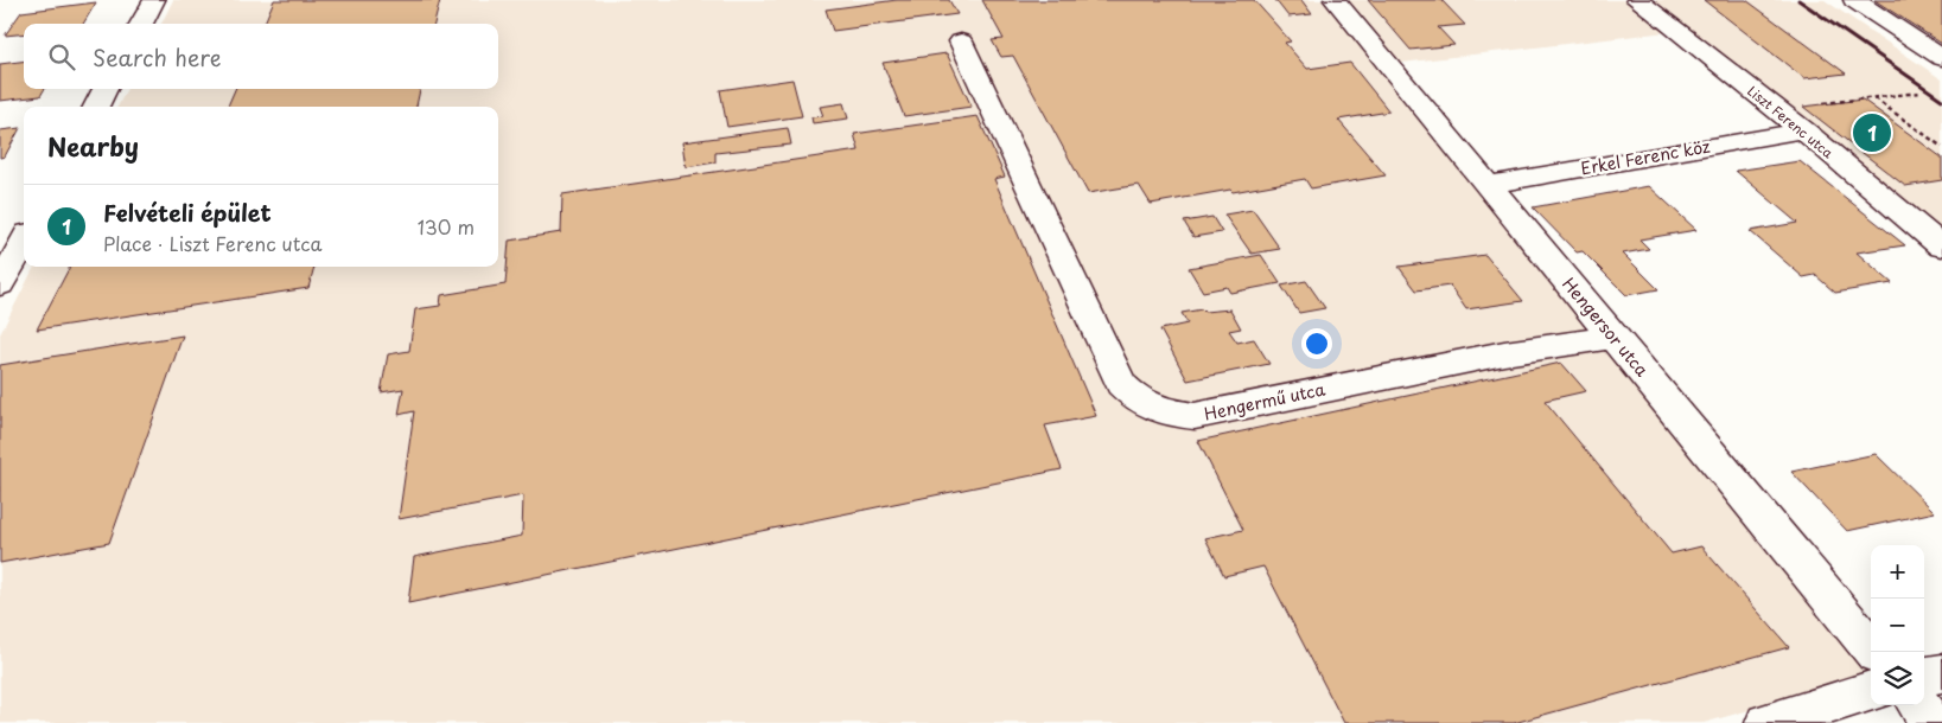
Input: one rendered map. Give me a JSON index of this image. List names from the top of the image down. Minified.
{"streets":{"street":["Liszt Ferenc utca","Erkel Ferenc köz","Hengersor utca","Hengermű utca"]},"crossings":[["Liszt Ferenc utca","Erkel Ferenc köz"],["Erkel Ferenc köz","Hengersor utca"],["Hengersor utca","Hengermű utca"]],"page":{"search":"Search here","heading":"Nearby","pins":"1","list":[{"mark":"1","name":"Felvételi épület","note":"Place · Liszt Ferenc utca","value":"130 m"}],"map_buttons":["+","−"]}}
